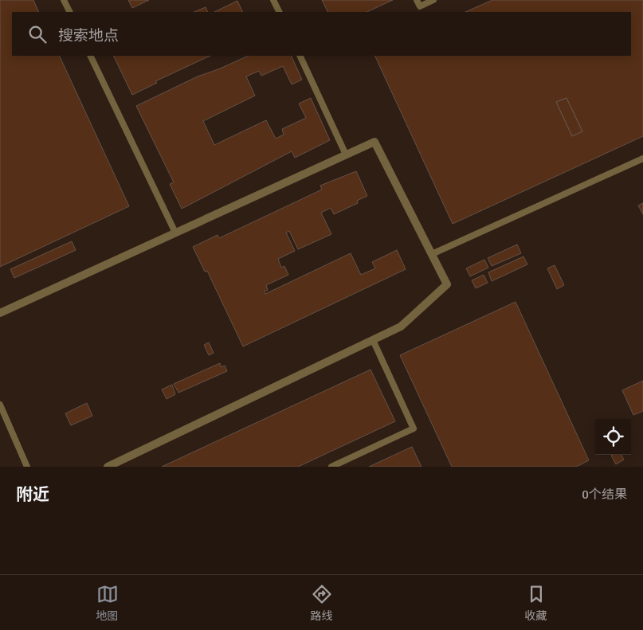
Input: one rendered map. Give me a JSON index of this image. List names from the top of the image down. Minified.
{"page":{"search":"搜索地点","heading":["附近","0个结果"],"nav":["地图","路线","收藏"]}}
